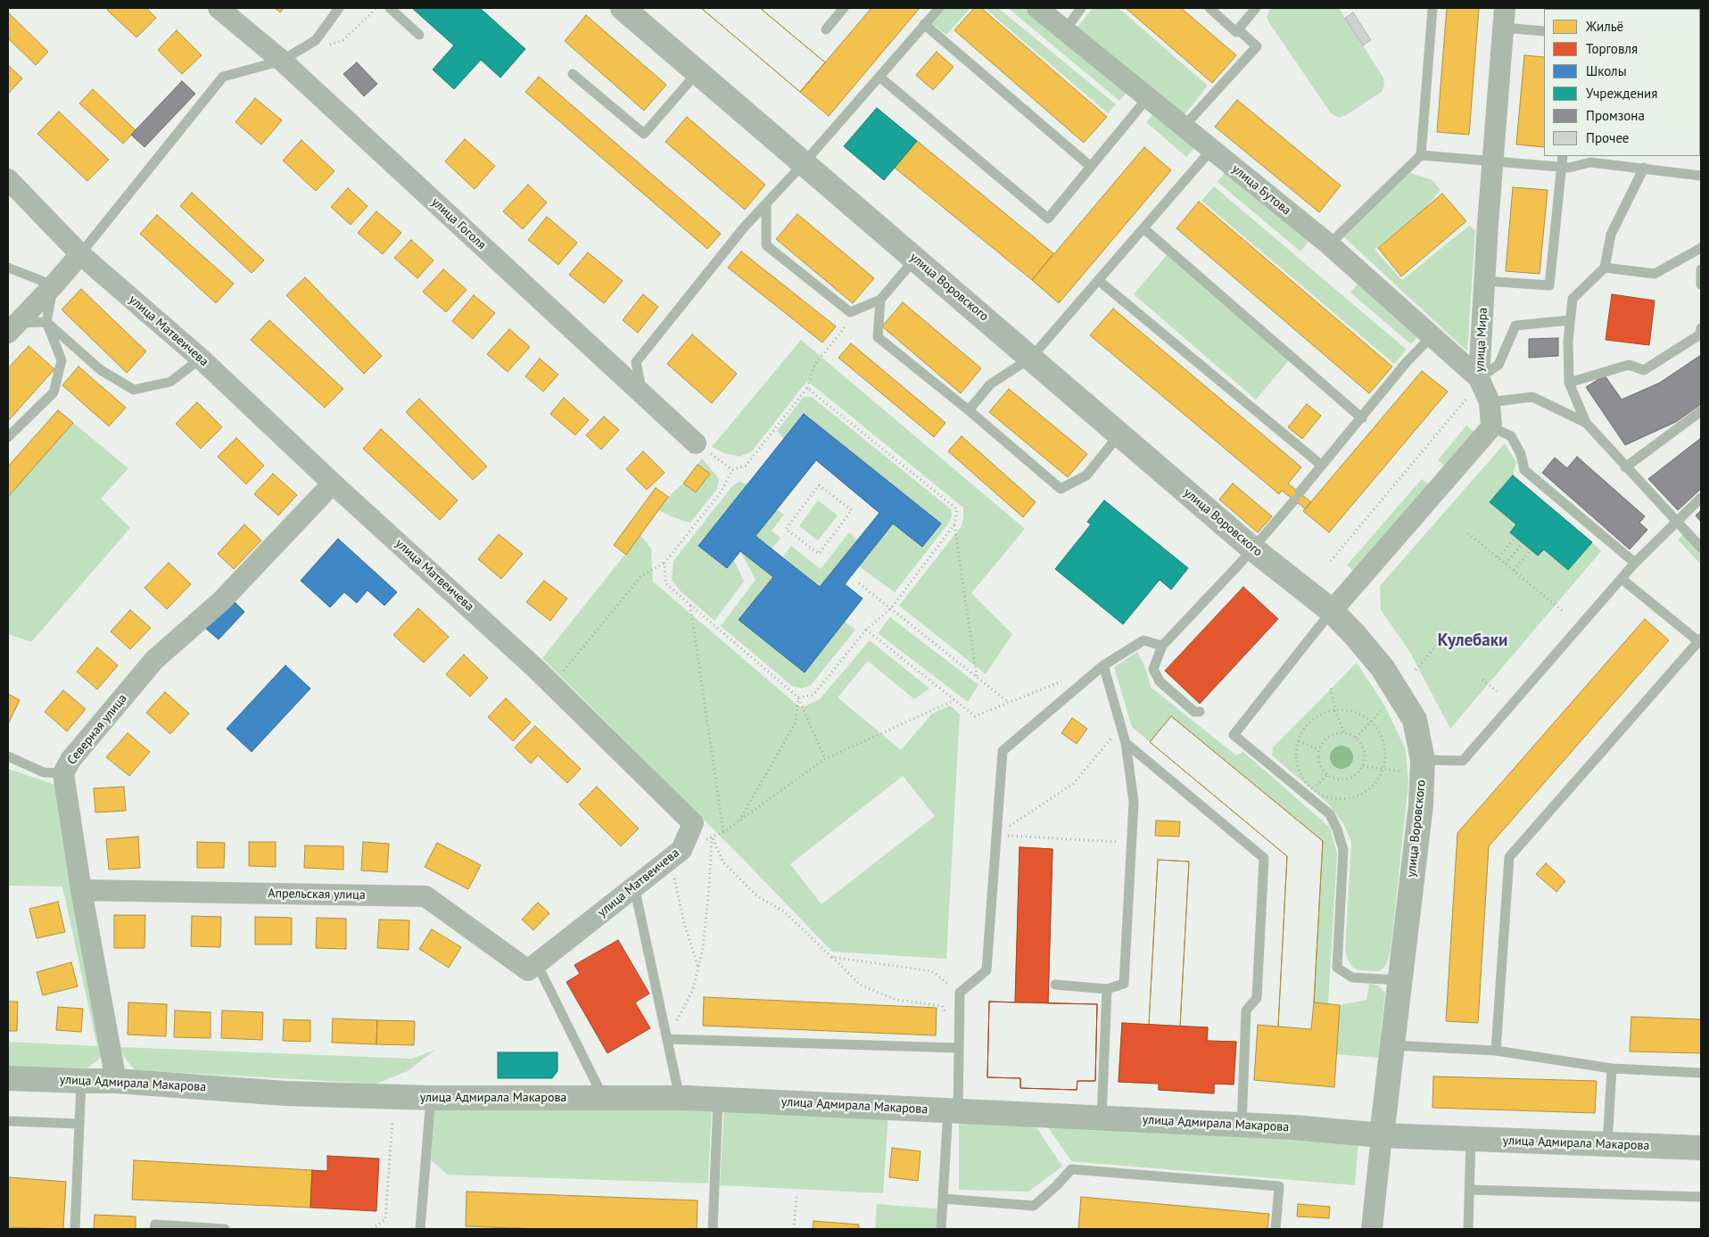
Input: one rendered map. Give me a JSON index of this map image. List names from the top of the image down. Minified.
{"streets":{"street":["улица Бутова","улица Гоголя","улица Воровского","улица Матвеичева","улица Мира","Северная улица","Апрельская улица","улица Адмирала Макарова"]},"crossings":[["улица Бутова","улица Мира"],["улица Воровского","улица Адмирала Макарова"],["улица Матвеичева","Северная улица"],["улица Матвеичева","Апрельская улица"],["Северная улица","Апрельская улица"],["Северная улица","улица Адмирала Макарова"]],"districts":["Кулебаки"],"legend":["Жильё","Торговля","Школы","Учреждения","Промзона","Прочее"]}
